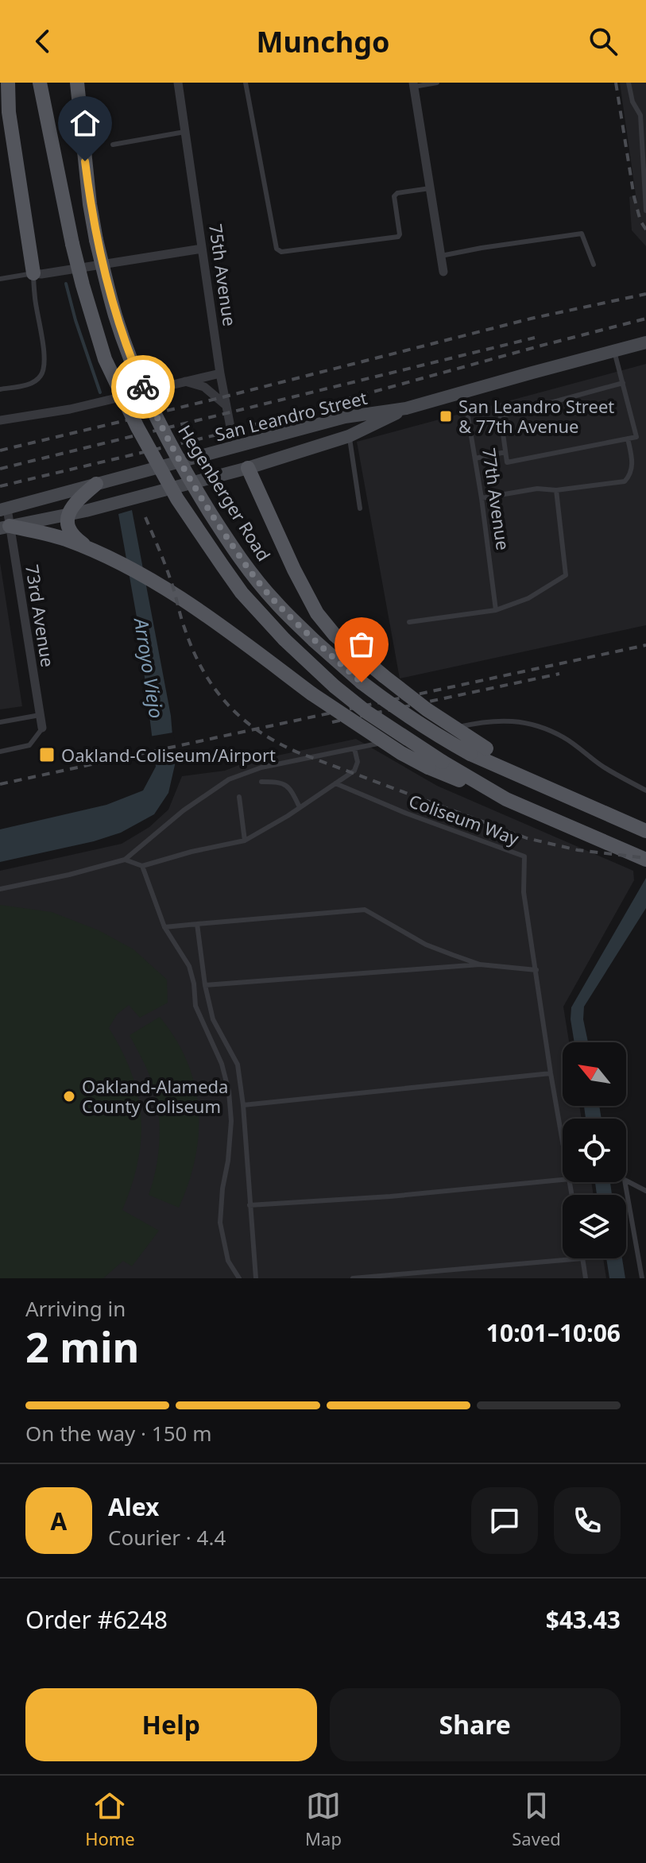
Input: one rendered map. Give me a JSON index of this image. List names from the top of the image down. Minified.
{"streets":{"main road":["75th Avenue","San Leandro Street","Hegenberger Road"],"street":["73rd Avenue"],"lane":["77th Avenue","Coliseum Way"]},"crossings":[["75th Avenue","San Leandro Street"],["San Leandro Street","77th Avenue"],["San Leandro Street","73rd Avenue"]],"water":["Arroyo Viejo"],"places":{"transit":["San Leandro Street & 77th Avenue","Oakland-Coliseum/Airport"],"other":["Oakland-Alameda County Coliseum"]},"north":"top left","page":{"header":"Munchgo","heading":["2 min","Arriving in","10:01–10:06"],"panel":["Alex","Courier · 4.4","Order #6248","$43.43"],"bar":"On the way · 150 m","round":"A","buttons":["Help","Share"],"tabs":["Home","Map","Saved"]}}
